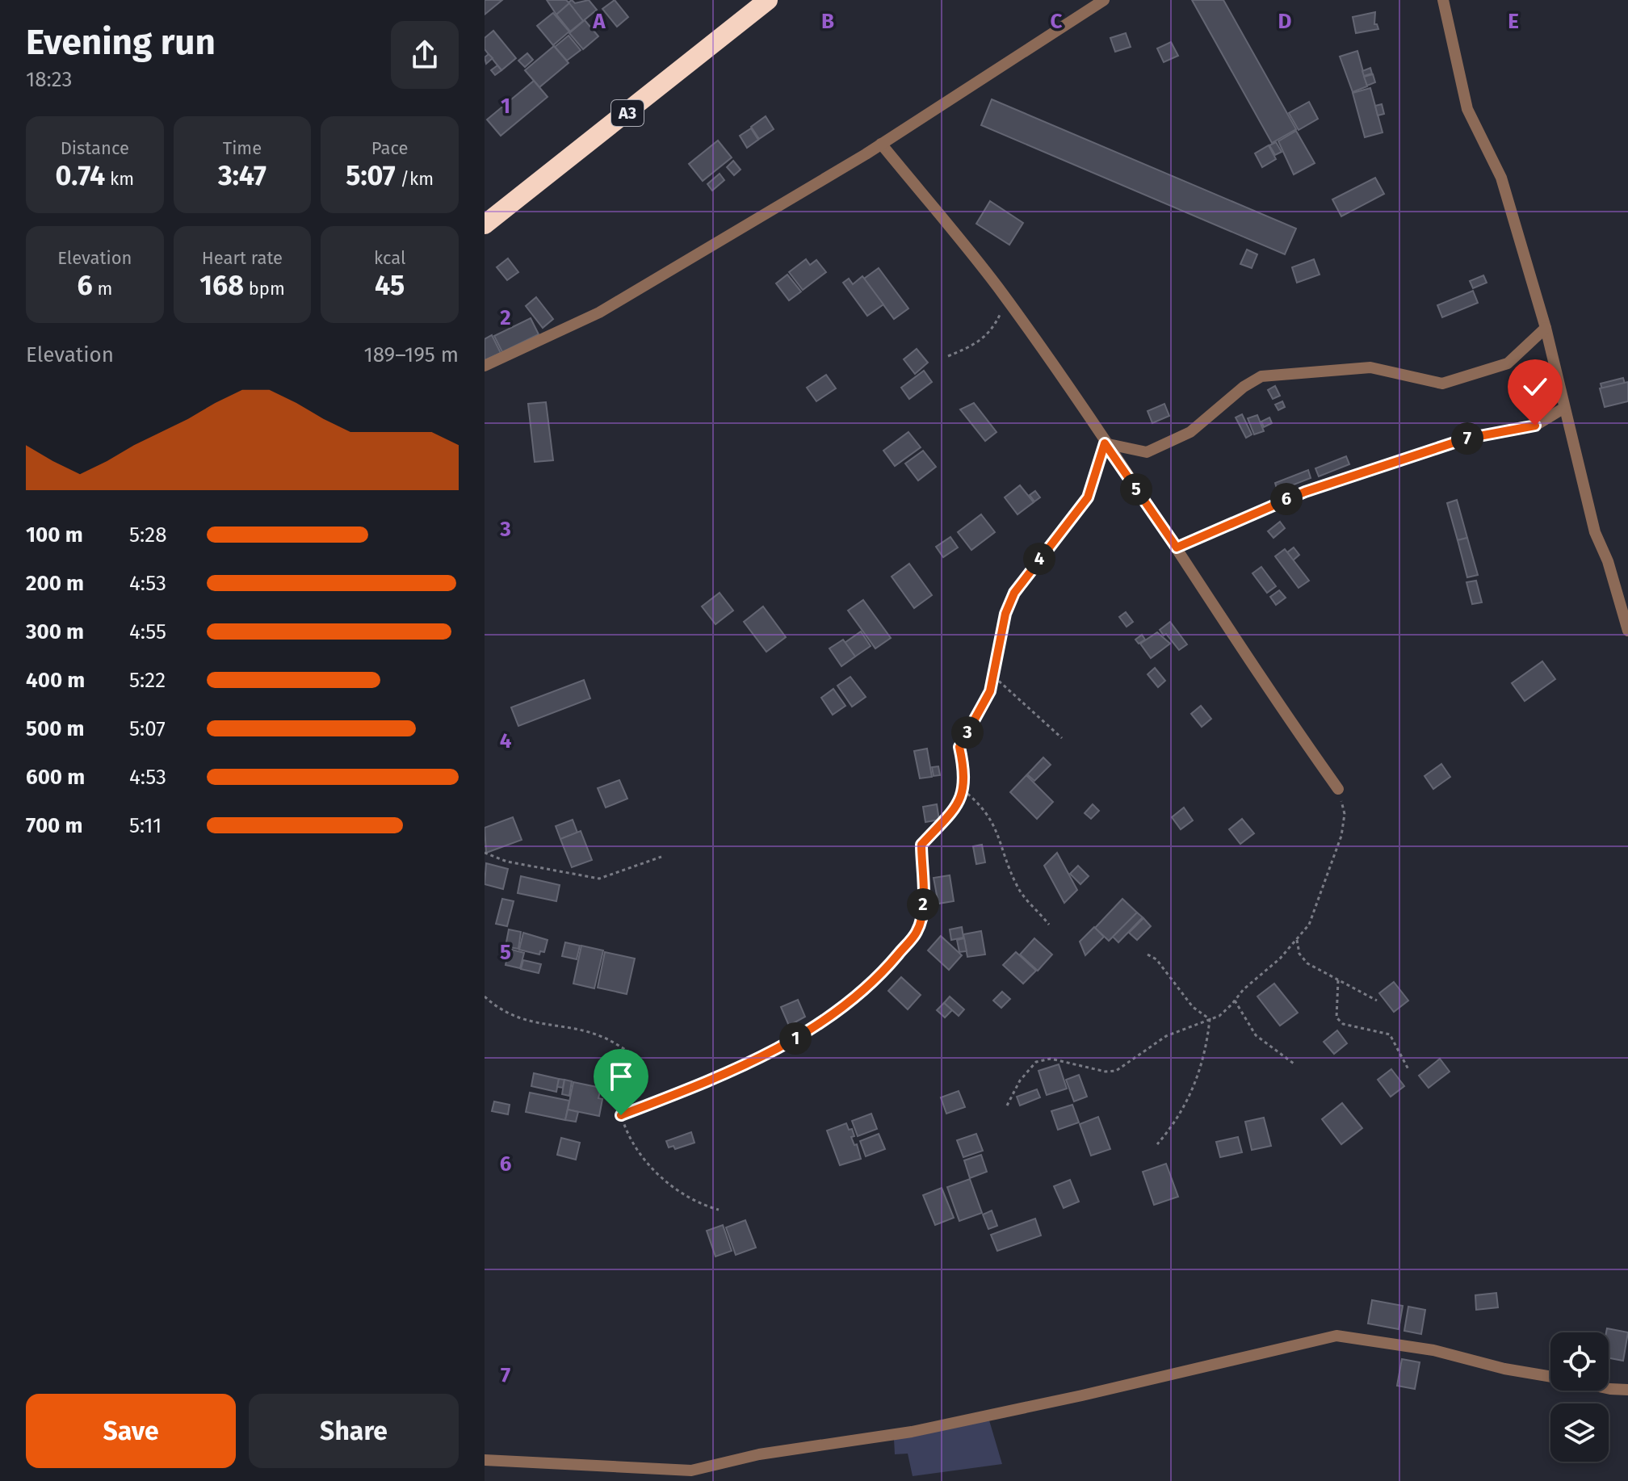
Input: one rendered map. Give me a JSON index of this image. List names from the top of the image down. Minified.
{"streets":{"highway":["A3"]},"page":{"heading":["Evening run","18:23"],"stats":[["Distance","0.74 km"],["Time","3:47"],["Pace","5:07 /km"],["Elevation","6 m"],["Heart rate","168 bpm"],["kcal","45"]],"chart":["Elevation","189–195 m"],"pins":["7","5","6","4","3","2","1"],"list":[{"name":"100 m","note":"5:28"},{"name":"200 m","note":"4:53"},{"name":"300 m","note":"4:55"},{"name":"400 m","note":"5:22"},{"name":"500 m","note":"5:07"},{"name":"600 m","note":"4:53"},{"name":"700 m","note":"5:11"}],"buttons":["Save","Share"]},"grid":{"columns":["A","B","C","D","E"],"rows":["1","2","3","4","5","6","7"]}}
